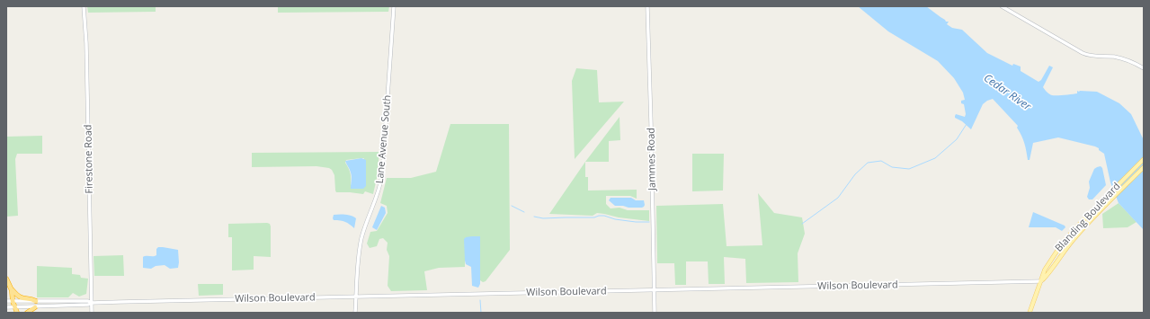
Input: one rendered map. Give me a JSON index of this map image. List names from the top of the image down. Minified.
{"streets":{"main road":["Lane Avenue South","Firestone Road","Jammes Road","Blanding Boulevard","Wilson Boulevard"]},"crossings":[["Lane Avenue South","Wilson Boulevard"],["Firestone Road","Wilson Boulevard"],["Jammes Road","Wilson Boulevard"],["Blanding Boulevard","Wilson Boulevard"]],"water":["Cedar River"]}
